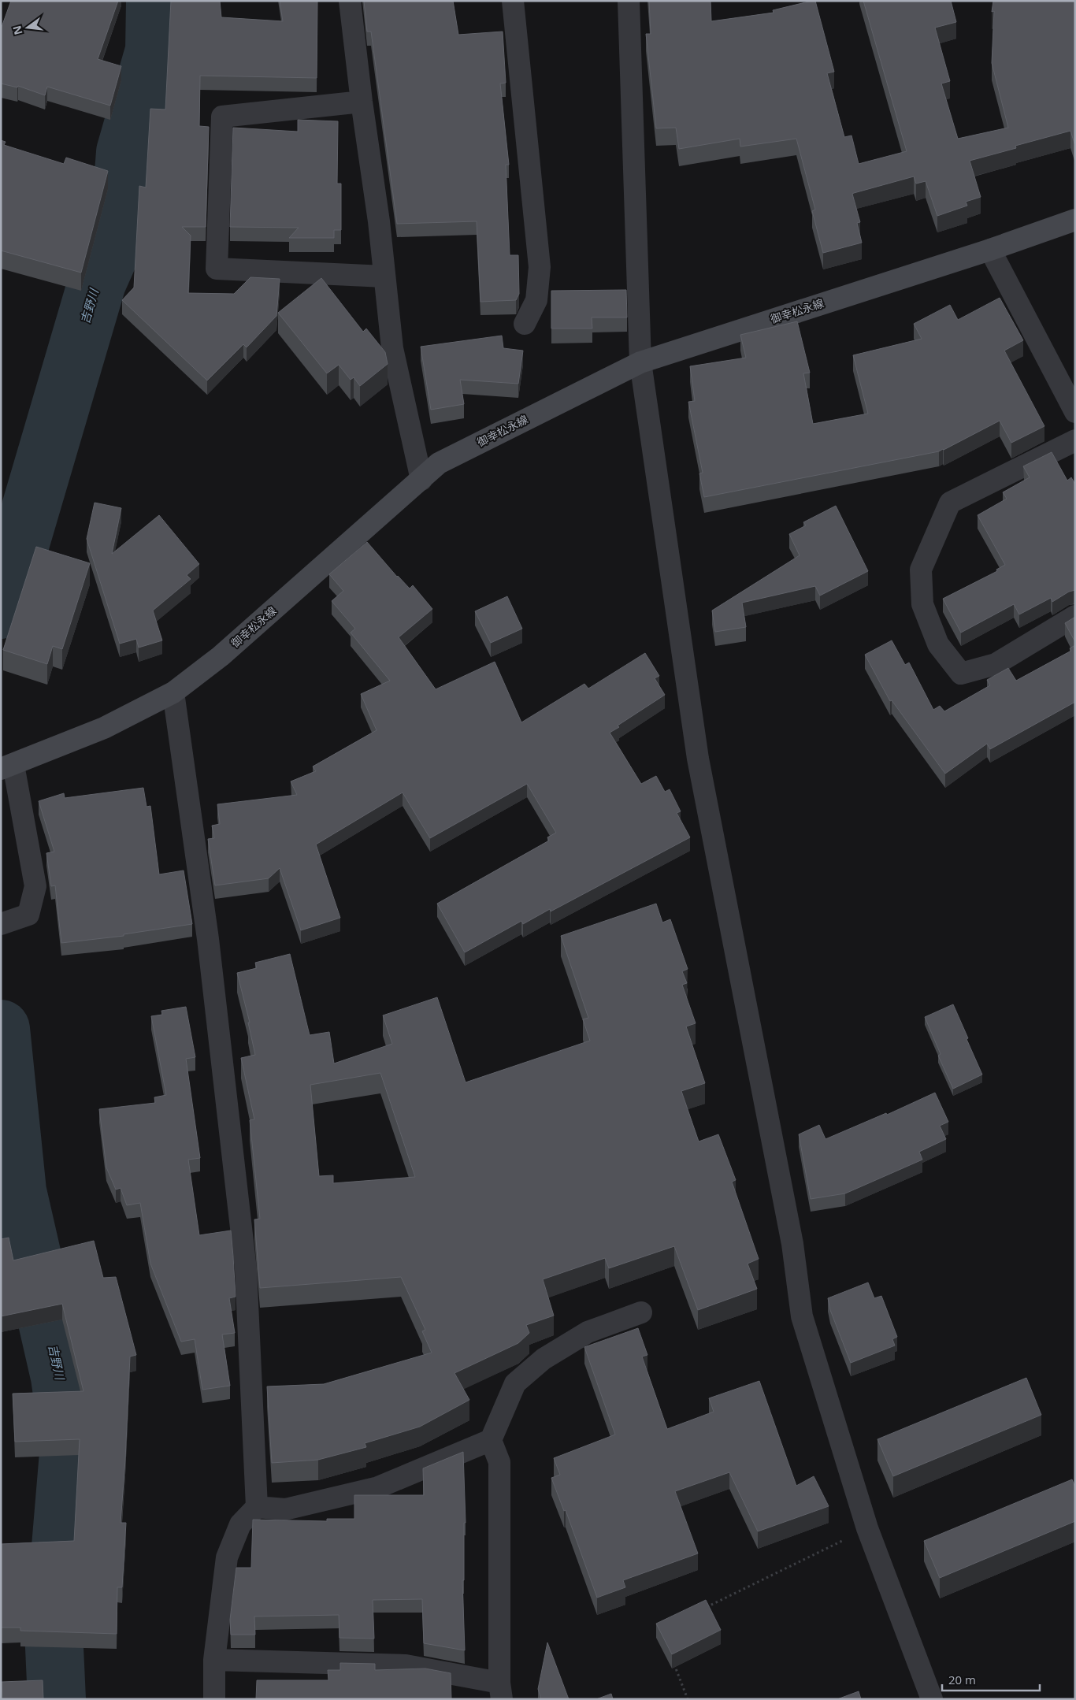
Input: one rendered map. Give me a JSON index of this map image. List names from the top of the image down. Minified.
{"streets":{"main road":["御幸松永線"]},"water":["吉野川"],"scale_bar":"20 m","north":"left"}
